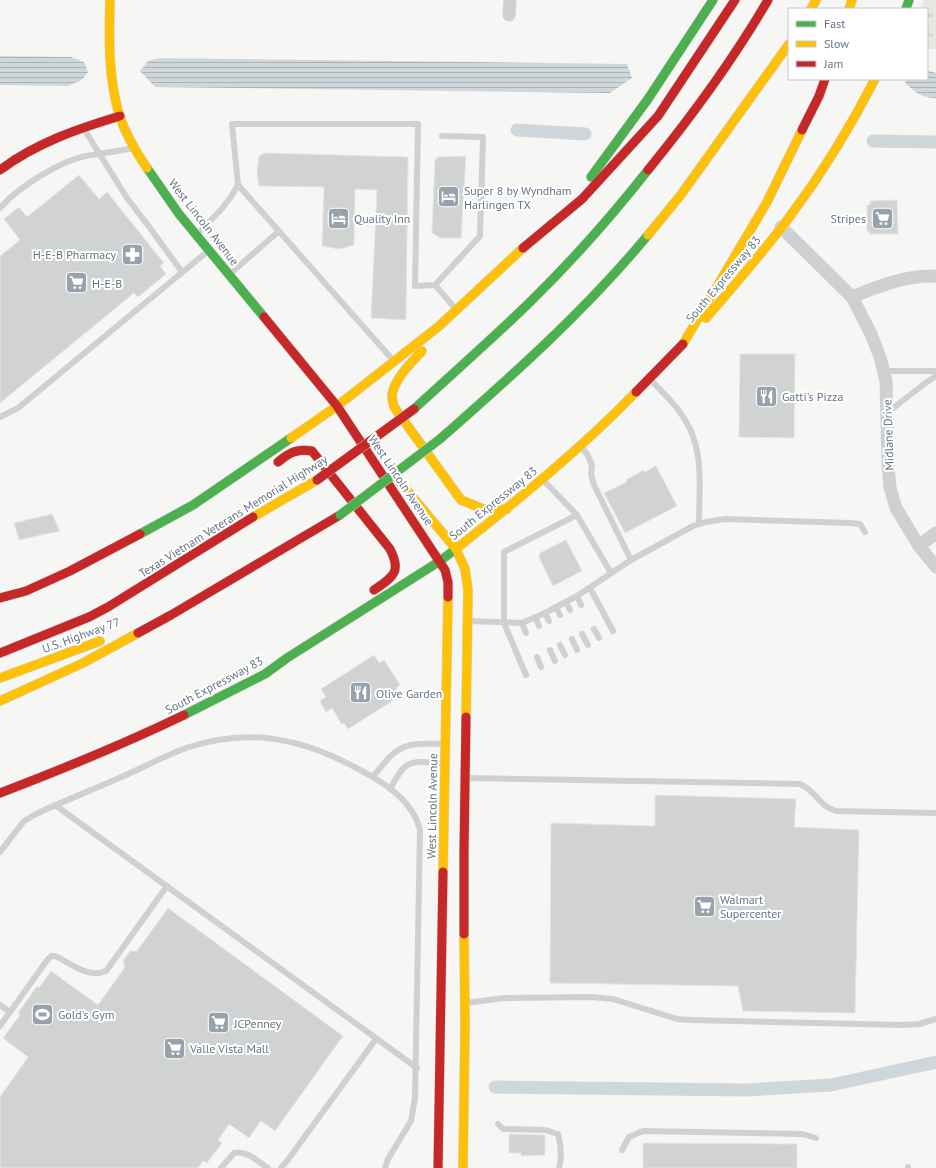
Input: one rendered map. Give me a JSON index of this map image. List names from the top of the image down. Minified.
{"streets":{"main road":["West Lincoln Avenue","South Expressway 83","Texas Vietnam Veterans Memorial Highway","U.S. Highway 77"],"street":["Midlane Drive"]},"crossings":[["West Lincoln Avenue","South Expressway 83"],["South Expressway 83","Midlane Drive"],["Texas Vietnam Veterans Memorial Highway","U.S. Highway 77"]],"places":{"hotel":["Super 8 by Wyndham Harlingen TX","Quality Inn"],"supermarket":["Stripes","H-E-B","Walmart Supercenter","JCPenney","Valle Vista Mall"],"pharmacy":["H-E-B Pharmacy"],"restaurant":["Gatti's Pizza","Olive Garden"],"sports":["Gold's Gym"]},"legend":["Fast","Slow","Jam"]}
